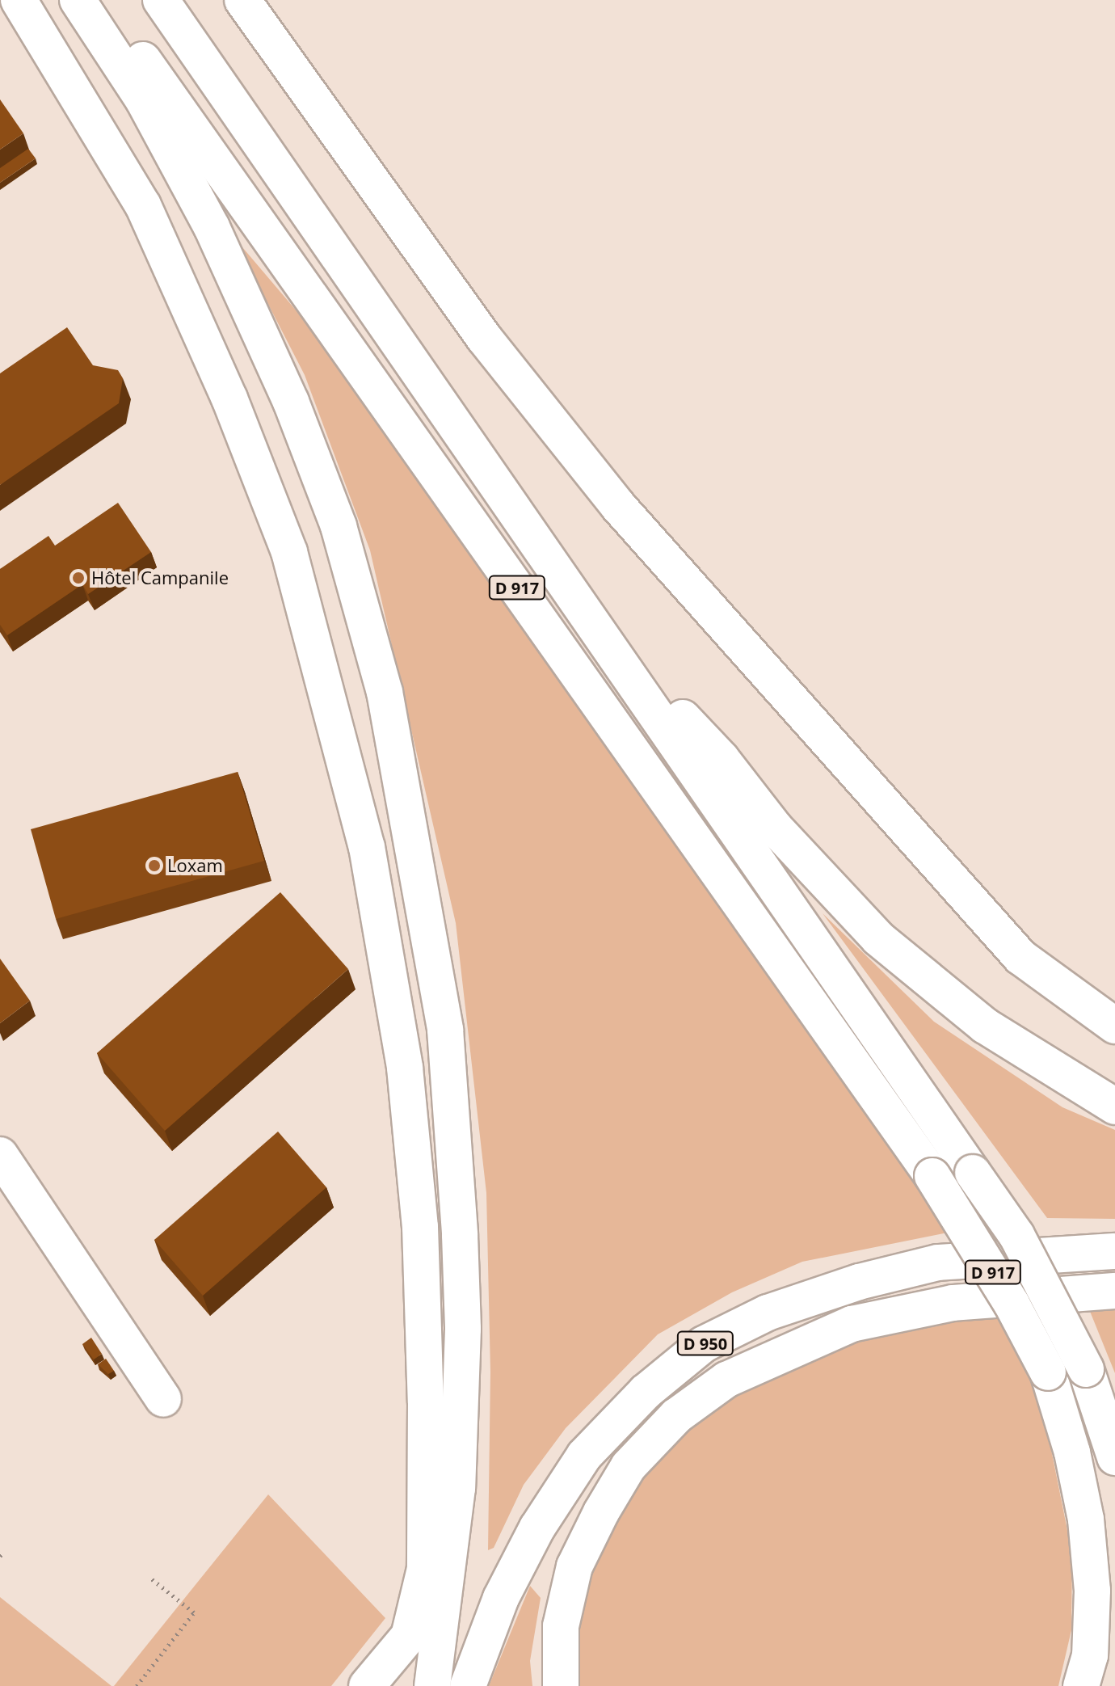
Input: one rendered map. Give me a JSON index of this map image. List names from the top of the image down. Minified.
{"streets":{"main road":["D 917","D 950"]},"places":["Hôtel Campanile","Loxam"]}
